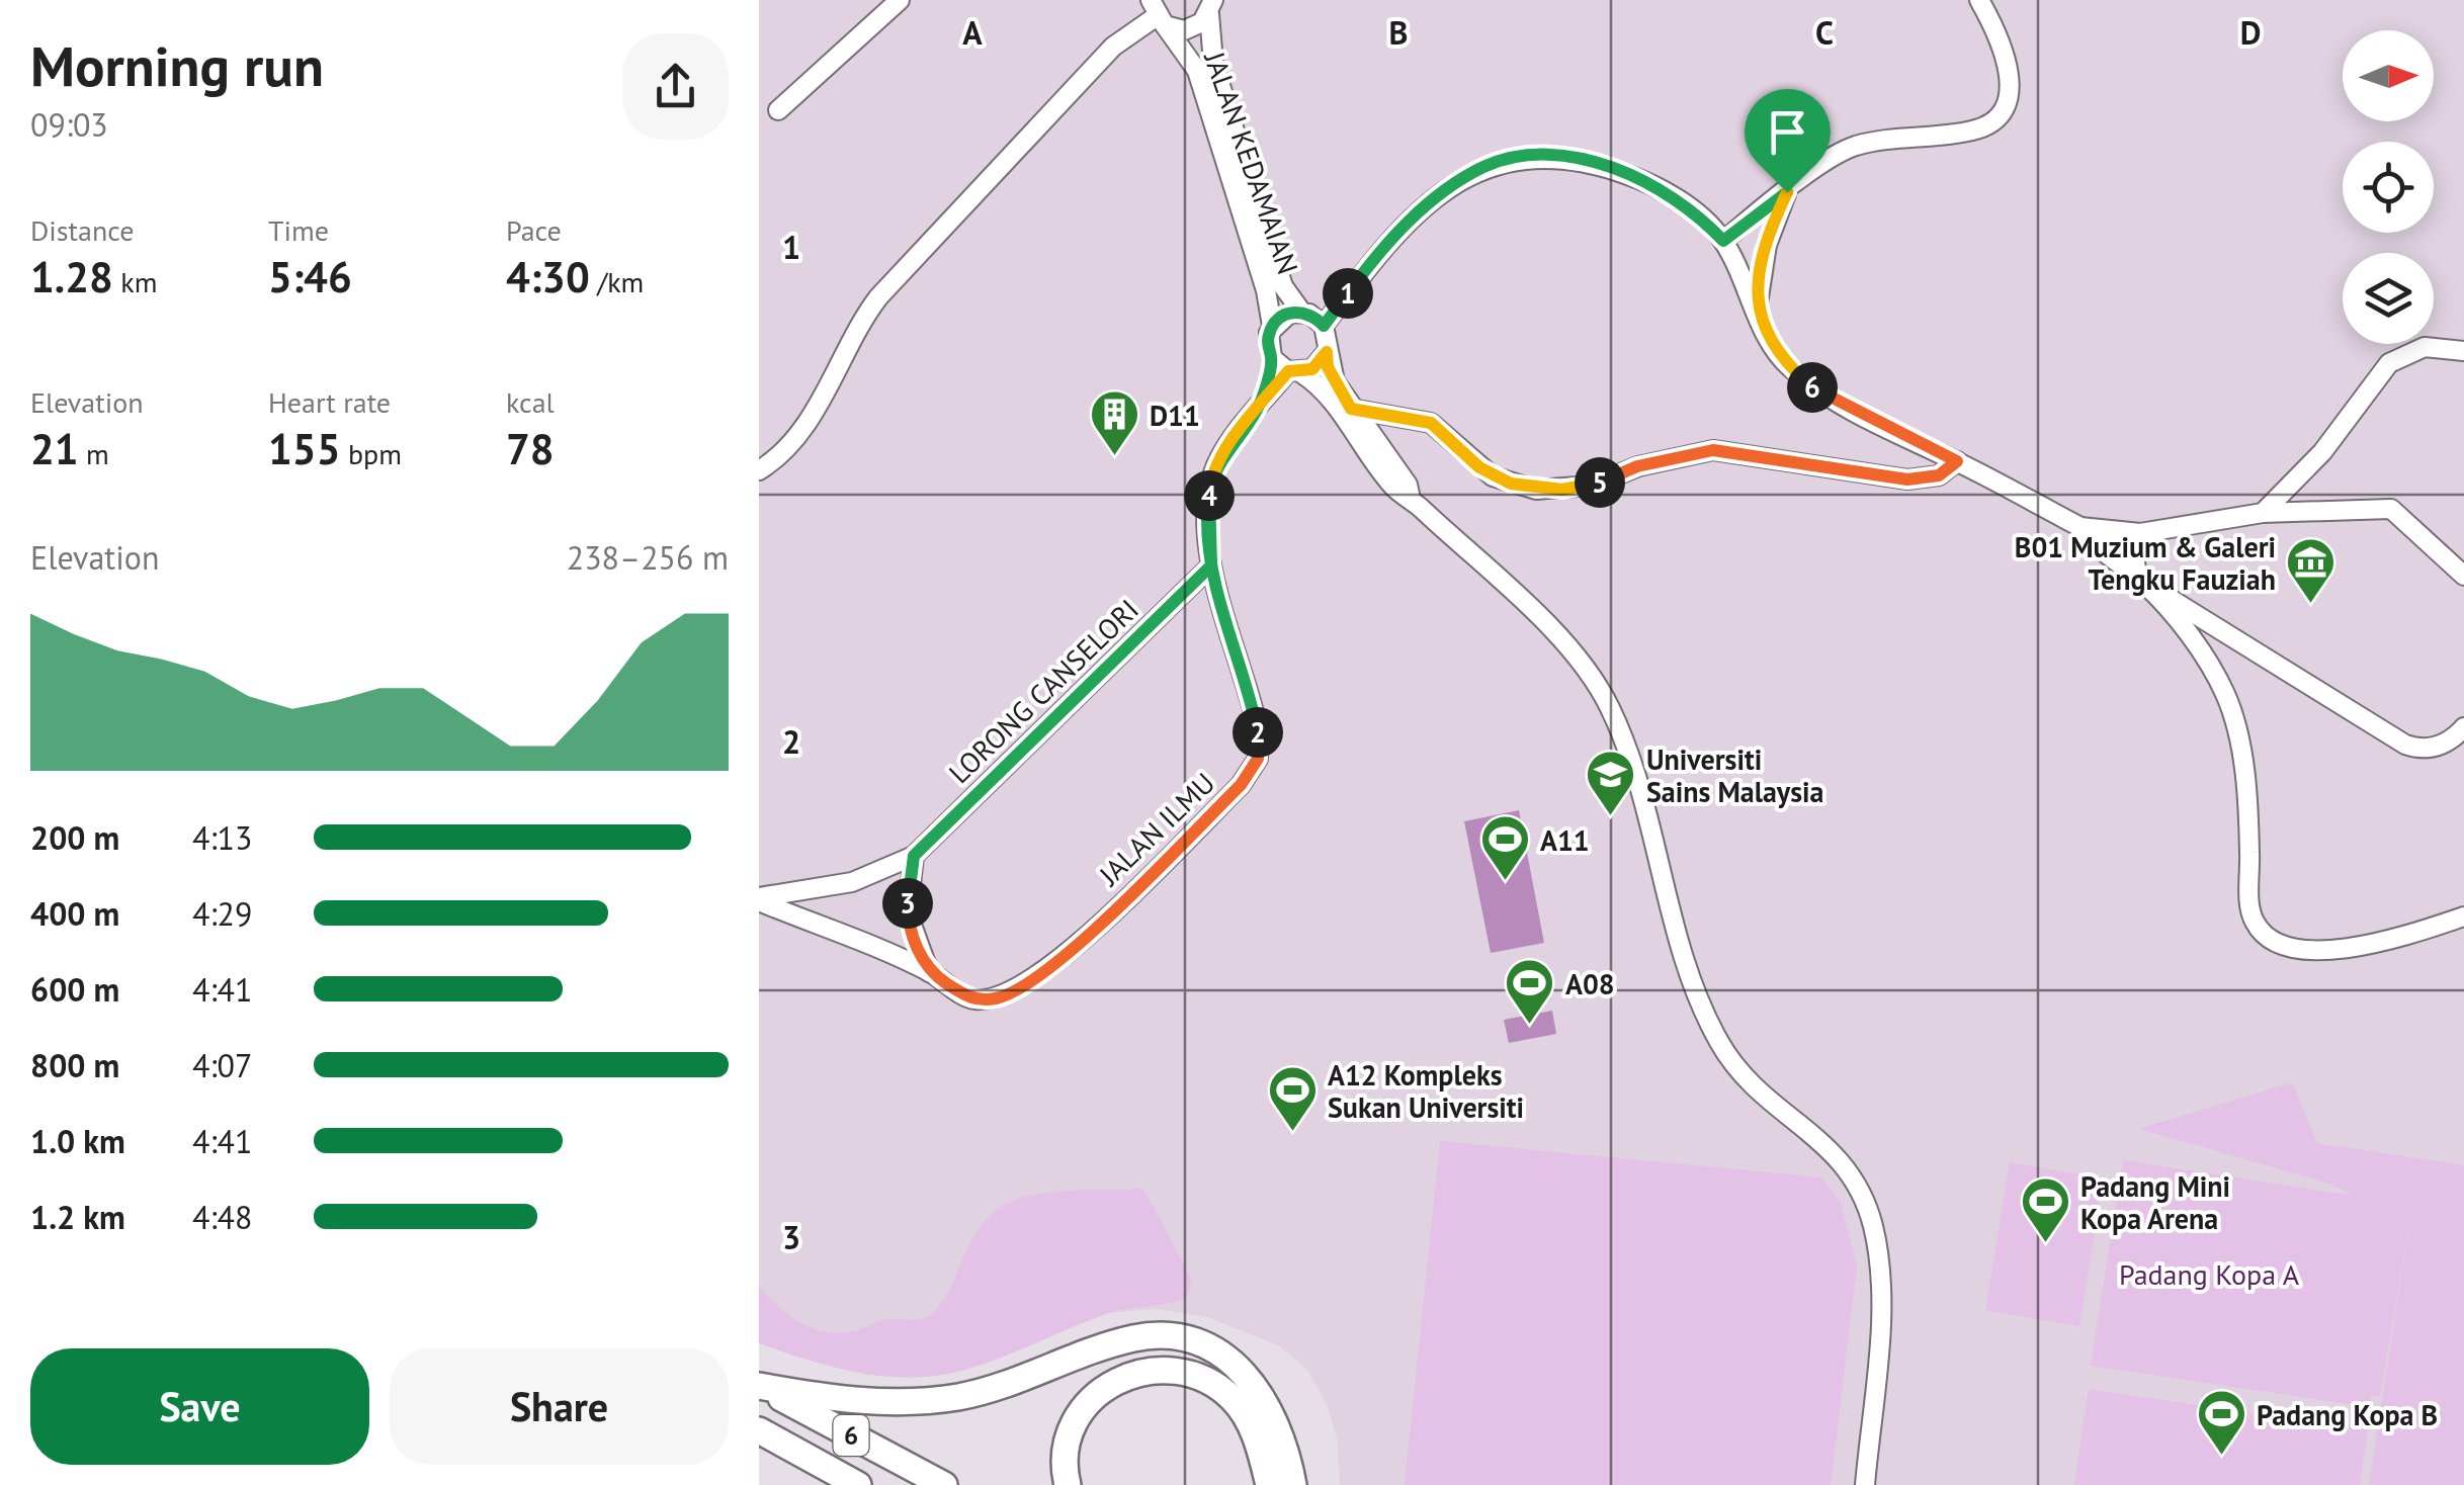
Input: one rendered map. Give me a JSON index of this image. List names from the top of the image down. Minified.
{"streets":{"highway":["6"],"street":["JALAN KEDAMAIAN","LORONG CANSELORI","JALAN ILMU"]},"crossings":[["JALAN KEDAMAIAN","JALAN ILMU"],["LORONG CANSELORI","JALAN ILMU"]],"parks":["Padang Kopa A"],"places":{"building":["D11"],"museum":["B01 Muzium & Galeri Tengku Fauziah"],"school or university":["Universiti Sains Malaysia"],"sports":["A11","A08","A12 Kompleks Sukan Universiti","Padang Mini Kopa Arena","Padang Kopa B"]},"north":"right","page":{"heading":["Morning run","09:03"],"stats":[["Distance","1.28 km"],["Time","5:46"],["Pace","4:30 /km"],["Elevation","21 m"],["Heart rate","155 bpm"],["kcal","78"]],"pins":["1","6","5","4","2","3"],"chart":["Elevation","238–256 m"],"list":[{"name":"200 m","note":"4:13"},{"name":"400 m","note":"4:29"},{"name":"600 m","note":"4:41"},{"name":"800 m","note":"4:07"},{"name":"1.0 km","note":"4:41"},{"name":"1.2 km","note":"4:48"}],"buttons":["Save","Share"]},"grid":{"columns":["A","B","C","D"],"rows":["1","2","3"]}}
